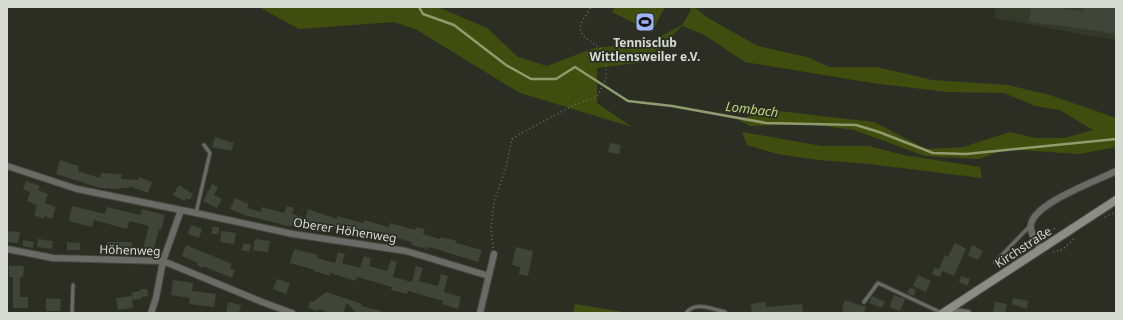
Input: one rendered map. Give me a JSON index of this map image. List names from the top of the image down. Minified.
{"streets":{"street":["Oberer Höhenweg","Kirchstraße","Höhenweg"]},"water":["Lombach"],"places":{"sports":["Tennisclub Wittlensweiler e.V."]}}
